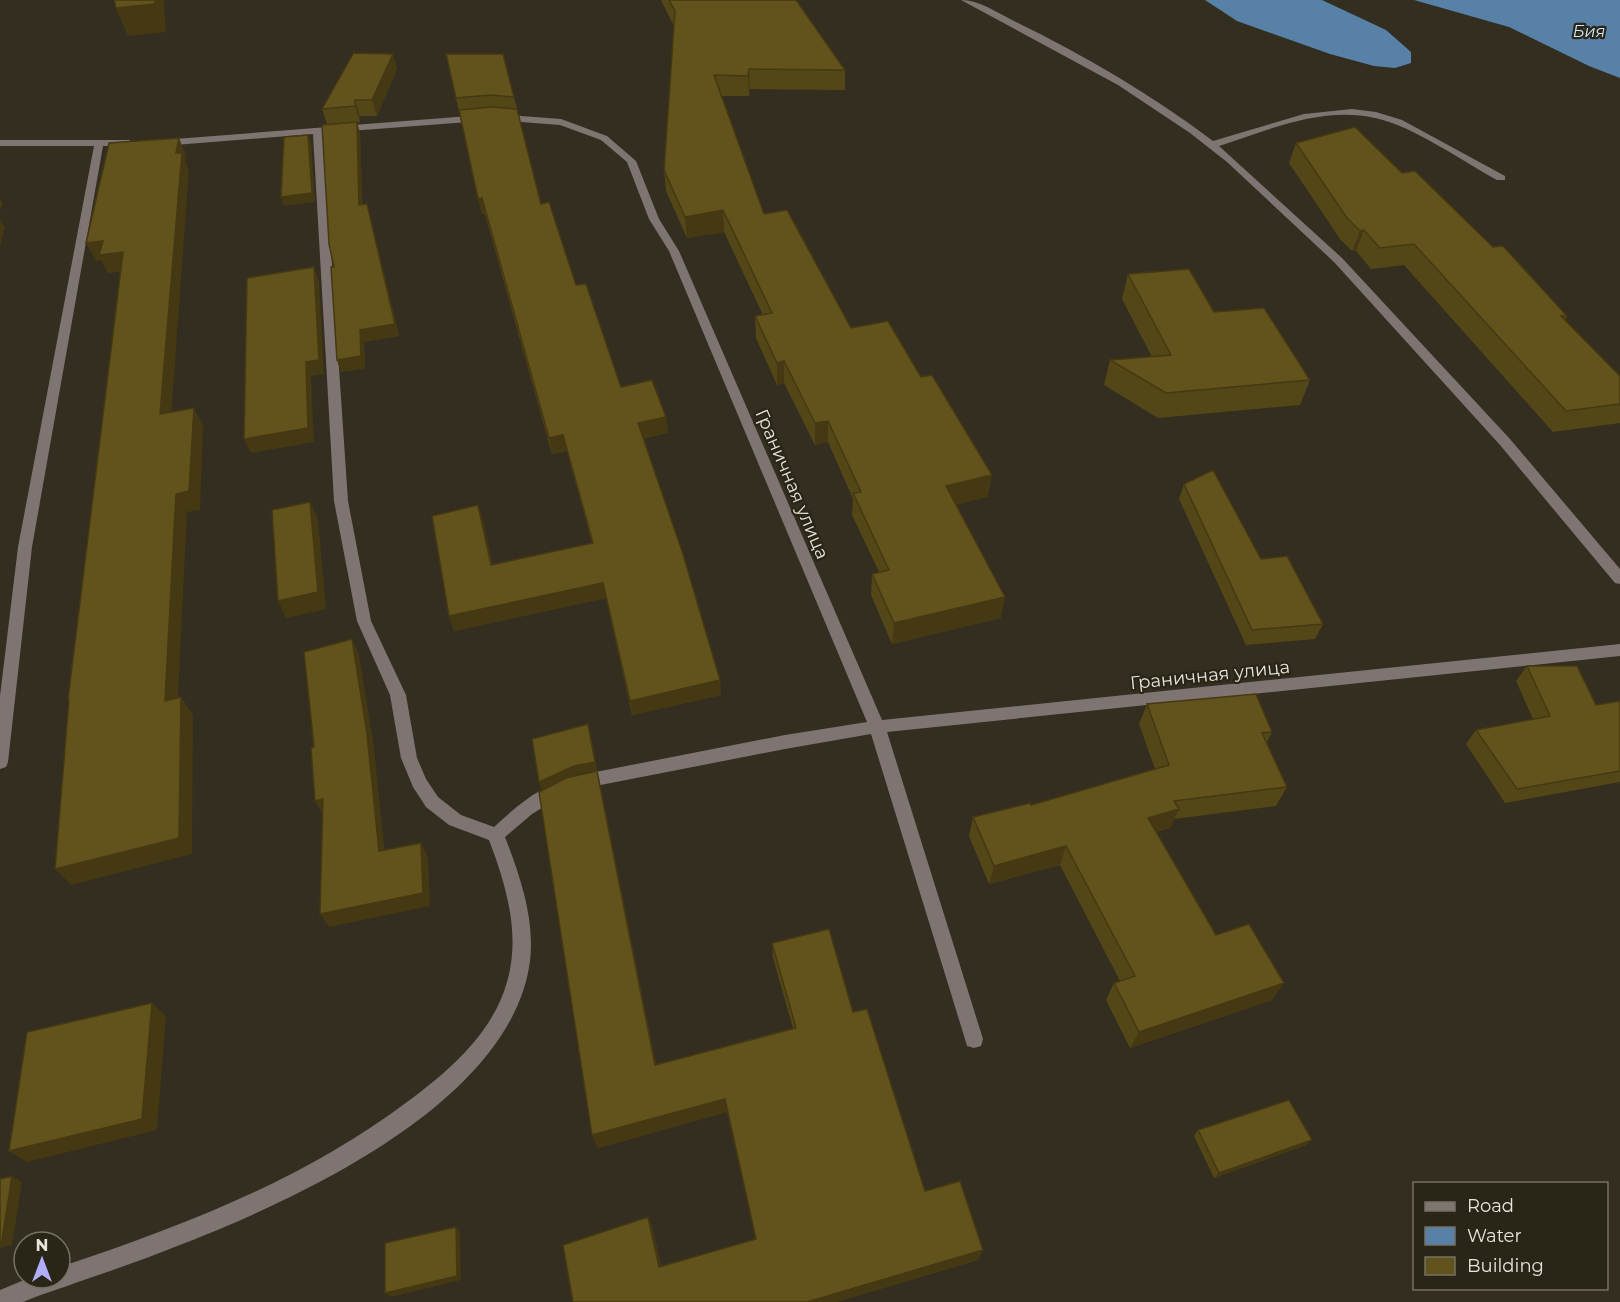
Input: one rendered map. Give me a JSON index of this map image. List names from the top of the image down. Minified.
{"streets":{"street":["Граничная улица"]},"water":["Бия"],"legend":["Road","Water","Building"],"north":"top"}
